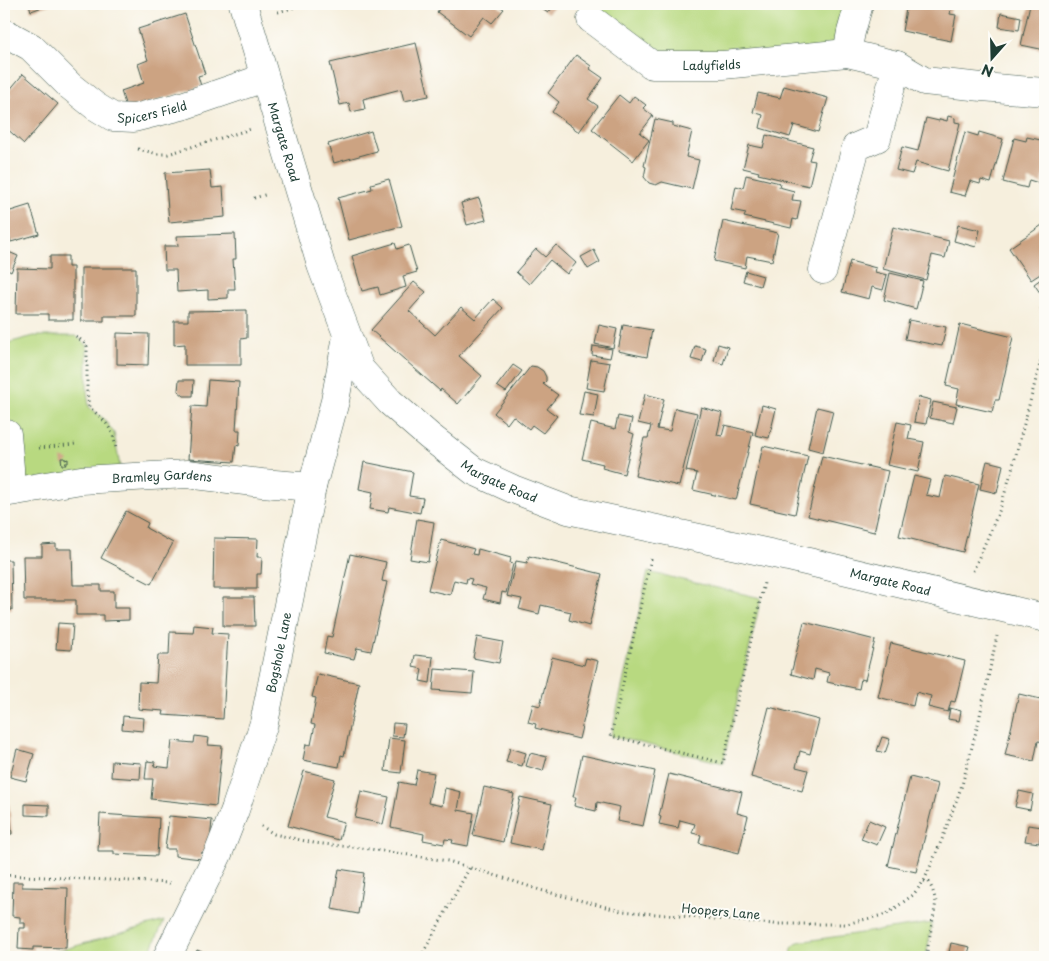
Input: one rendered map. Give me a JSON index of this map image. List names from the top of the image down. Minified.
{"streets":{"street":["Ladyfields","Spicers Field","Margate Road","Bramley Gardens","Bogshole Lane"],"path":["Hoopers Lane"]},"crossings":[["Spicers Field","Margate Road"],["Margate Road","Bogshole Lane"],["Margate Road","Hoopers Lane"],["Bramley Gardens","Bogshole Lane"],["Bogshole Lane","Hoopers Lane"]],"north":"bottom"}
